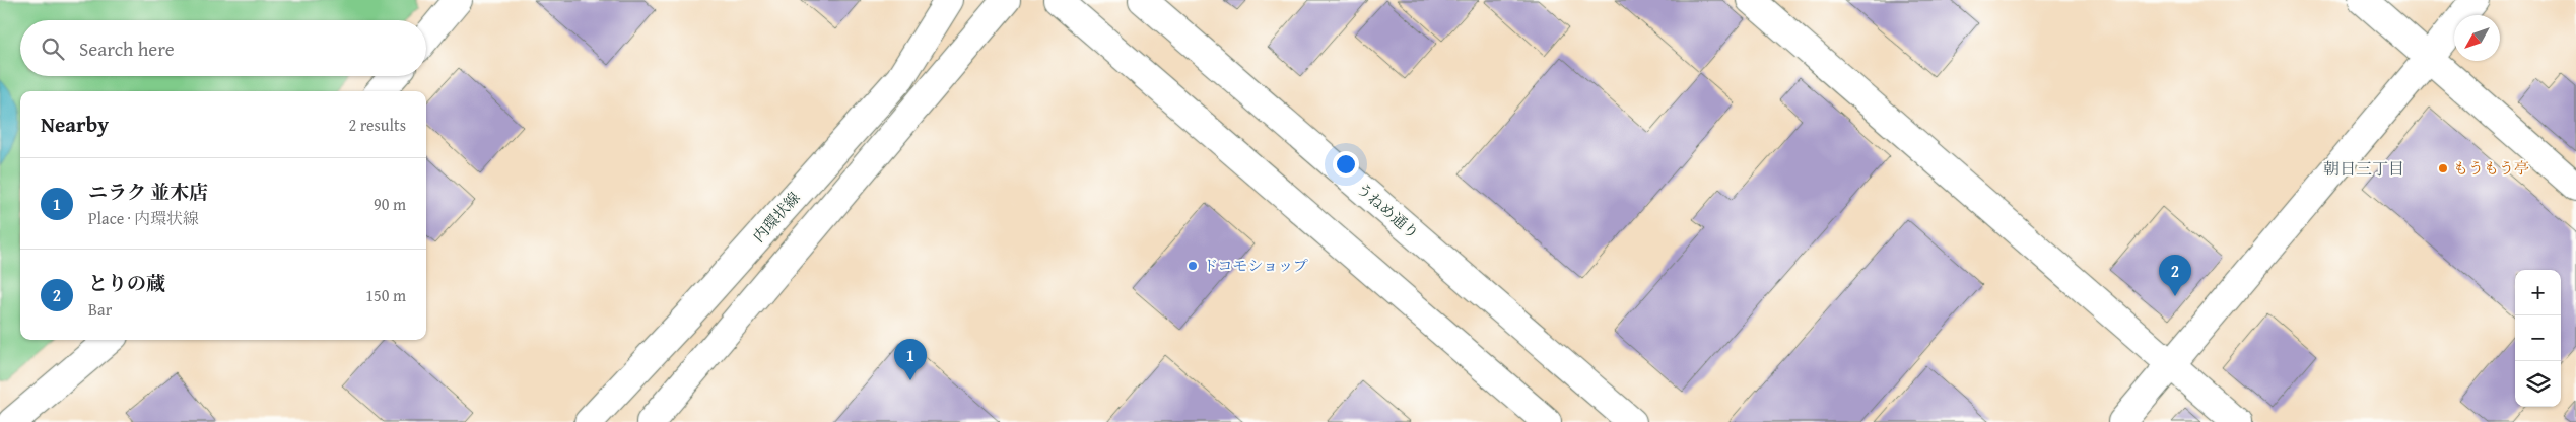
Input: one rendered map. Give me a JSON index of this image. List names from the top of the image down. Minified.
{"streets":{"street":["うねめ通り","内環状線"]},"districts":["朝日三丁目"],"places":["もうもう亭","ドコモショップ"],"north":"bottom left","page":{"search":"Search here","heading":["Nearby","2 results"],"list":[{"mark":"1","name":"ニラク 並木店","note":"Place · 内環状線","value":"90 m"},{"mark":"2","name":"とりの蔵","note":"Bar","value":"150 m"}],"pins":["2","1"],"map_buttons":["+","−"]}}
